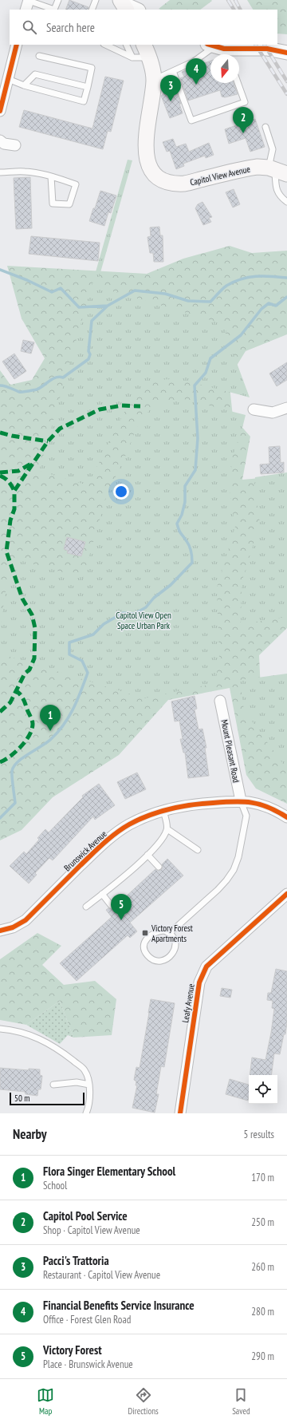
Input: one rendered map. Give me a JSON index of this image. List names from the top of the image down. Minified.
{"streets":{"main road":["Capitol View Avenue"],"street":["Mount Pleasant Road","Brunswick Avenue","Leafy Avenue"]},"crossings":[["Mount Pleasant Road","Brunswick Avenue"]],"parks":["Capitol View Open Space Urban Park"],"places":{"transit":["Victory Forest Apartments"]},"scale_bar":"50 m","north":"bottom","page":{"search":"Search here","pins":["4","3","2","1","5"],"scale":"50 m","heading":["Nearby","5 results"],"list":[{"mark":"1","name":"Flora Singer Elementary School","note":"School","value":"170 m"},{"mark":"2","name":"Capitol Pool Service","note":"Shop · Capitol View Avenue","value":"250 m"},{"mark":"3","name":"Pacci's Trattoria","note":"Restaurant · Capitol View Avenue","value":"260 m"},{"mark":"4","name":"Financial Benefits Service Insurance","note":"Office · Forest Glen Road","value":"280 m"},{"mark":"5","name":"Victory Forest","note":"Place · Brunswick Avenue","value":"290 m"}],"nav":["Map","Directions","Saved"]}}
